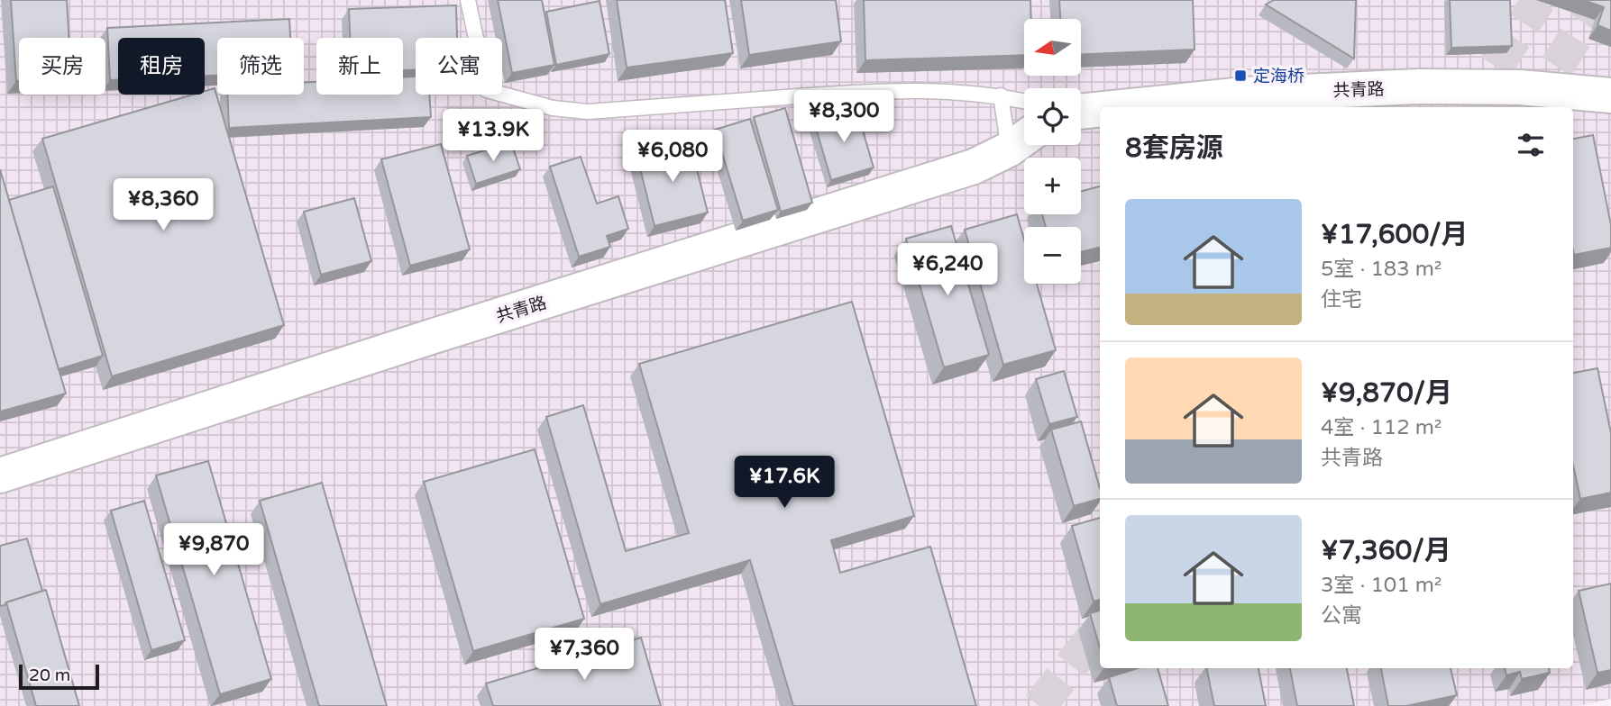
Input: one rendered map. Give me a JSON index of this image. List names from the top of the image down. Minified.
{"streets":{"street":["共青路"]},"places":{"transit":["定海桥"]},"scale_bar":"20 m","north":"left","page":{"map_buttons":["+","−"],"chip":["买房","租房","筛选","新上","公寓"],"price":["¥8,300","¥13.9K","¥6,080","¥8,360","¥6,240","¥17.6K","¥9,870","¥7,360"],"heading":"8套房源","list":[{"name":"¥17,600/月","note":"5室 · 183 m² · 住宅"},{"name":"¥9,870/月","note":"4室 · 112 m² · 共青路"},{"name":"¥7,360/月","note":"3室 · 101 m² · 公寓"}],"scale":"20 m"}}
